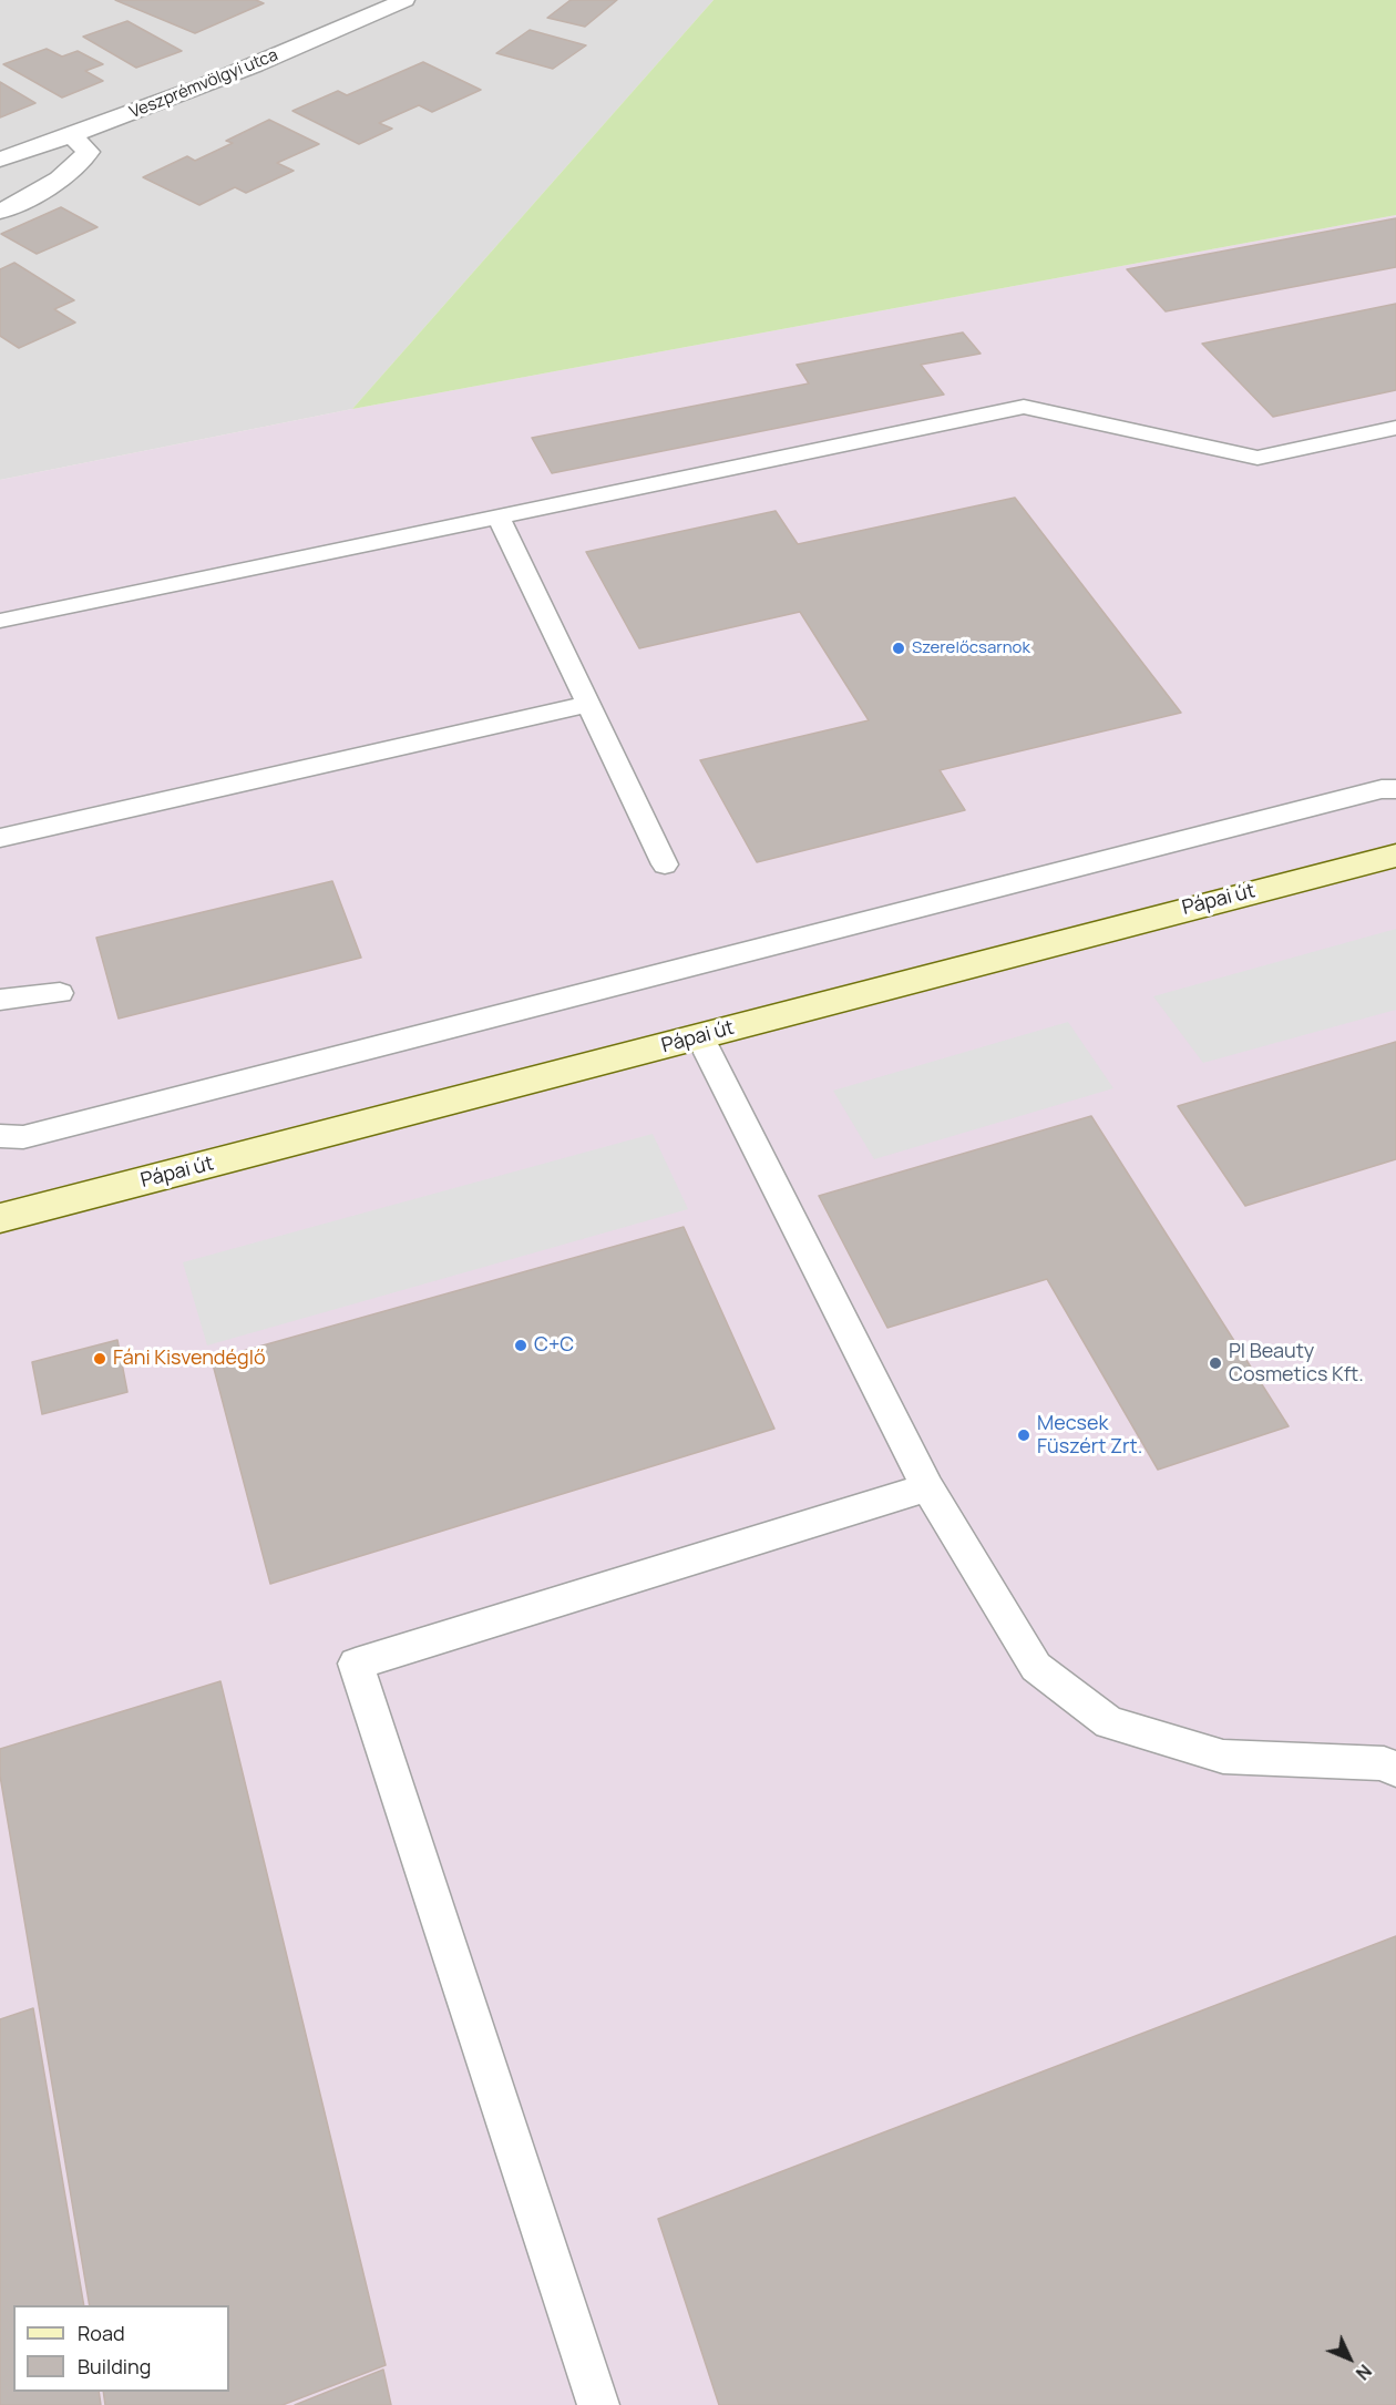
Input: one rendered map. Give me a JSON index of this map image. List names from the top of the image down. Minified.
{"streets":{"main road":["Pápai út"],"street":["Veszprémvölgyi utca"]},"places":["Szerelőcsarnok","C+C","Fáni Kisvendéglő","Pl Beauty Cosmetics Kft.","Mecsek Füszért Zrt."],"legend":["Road","Building"],"north":"bottom right"}
